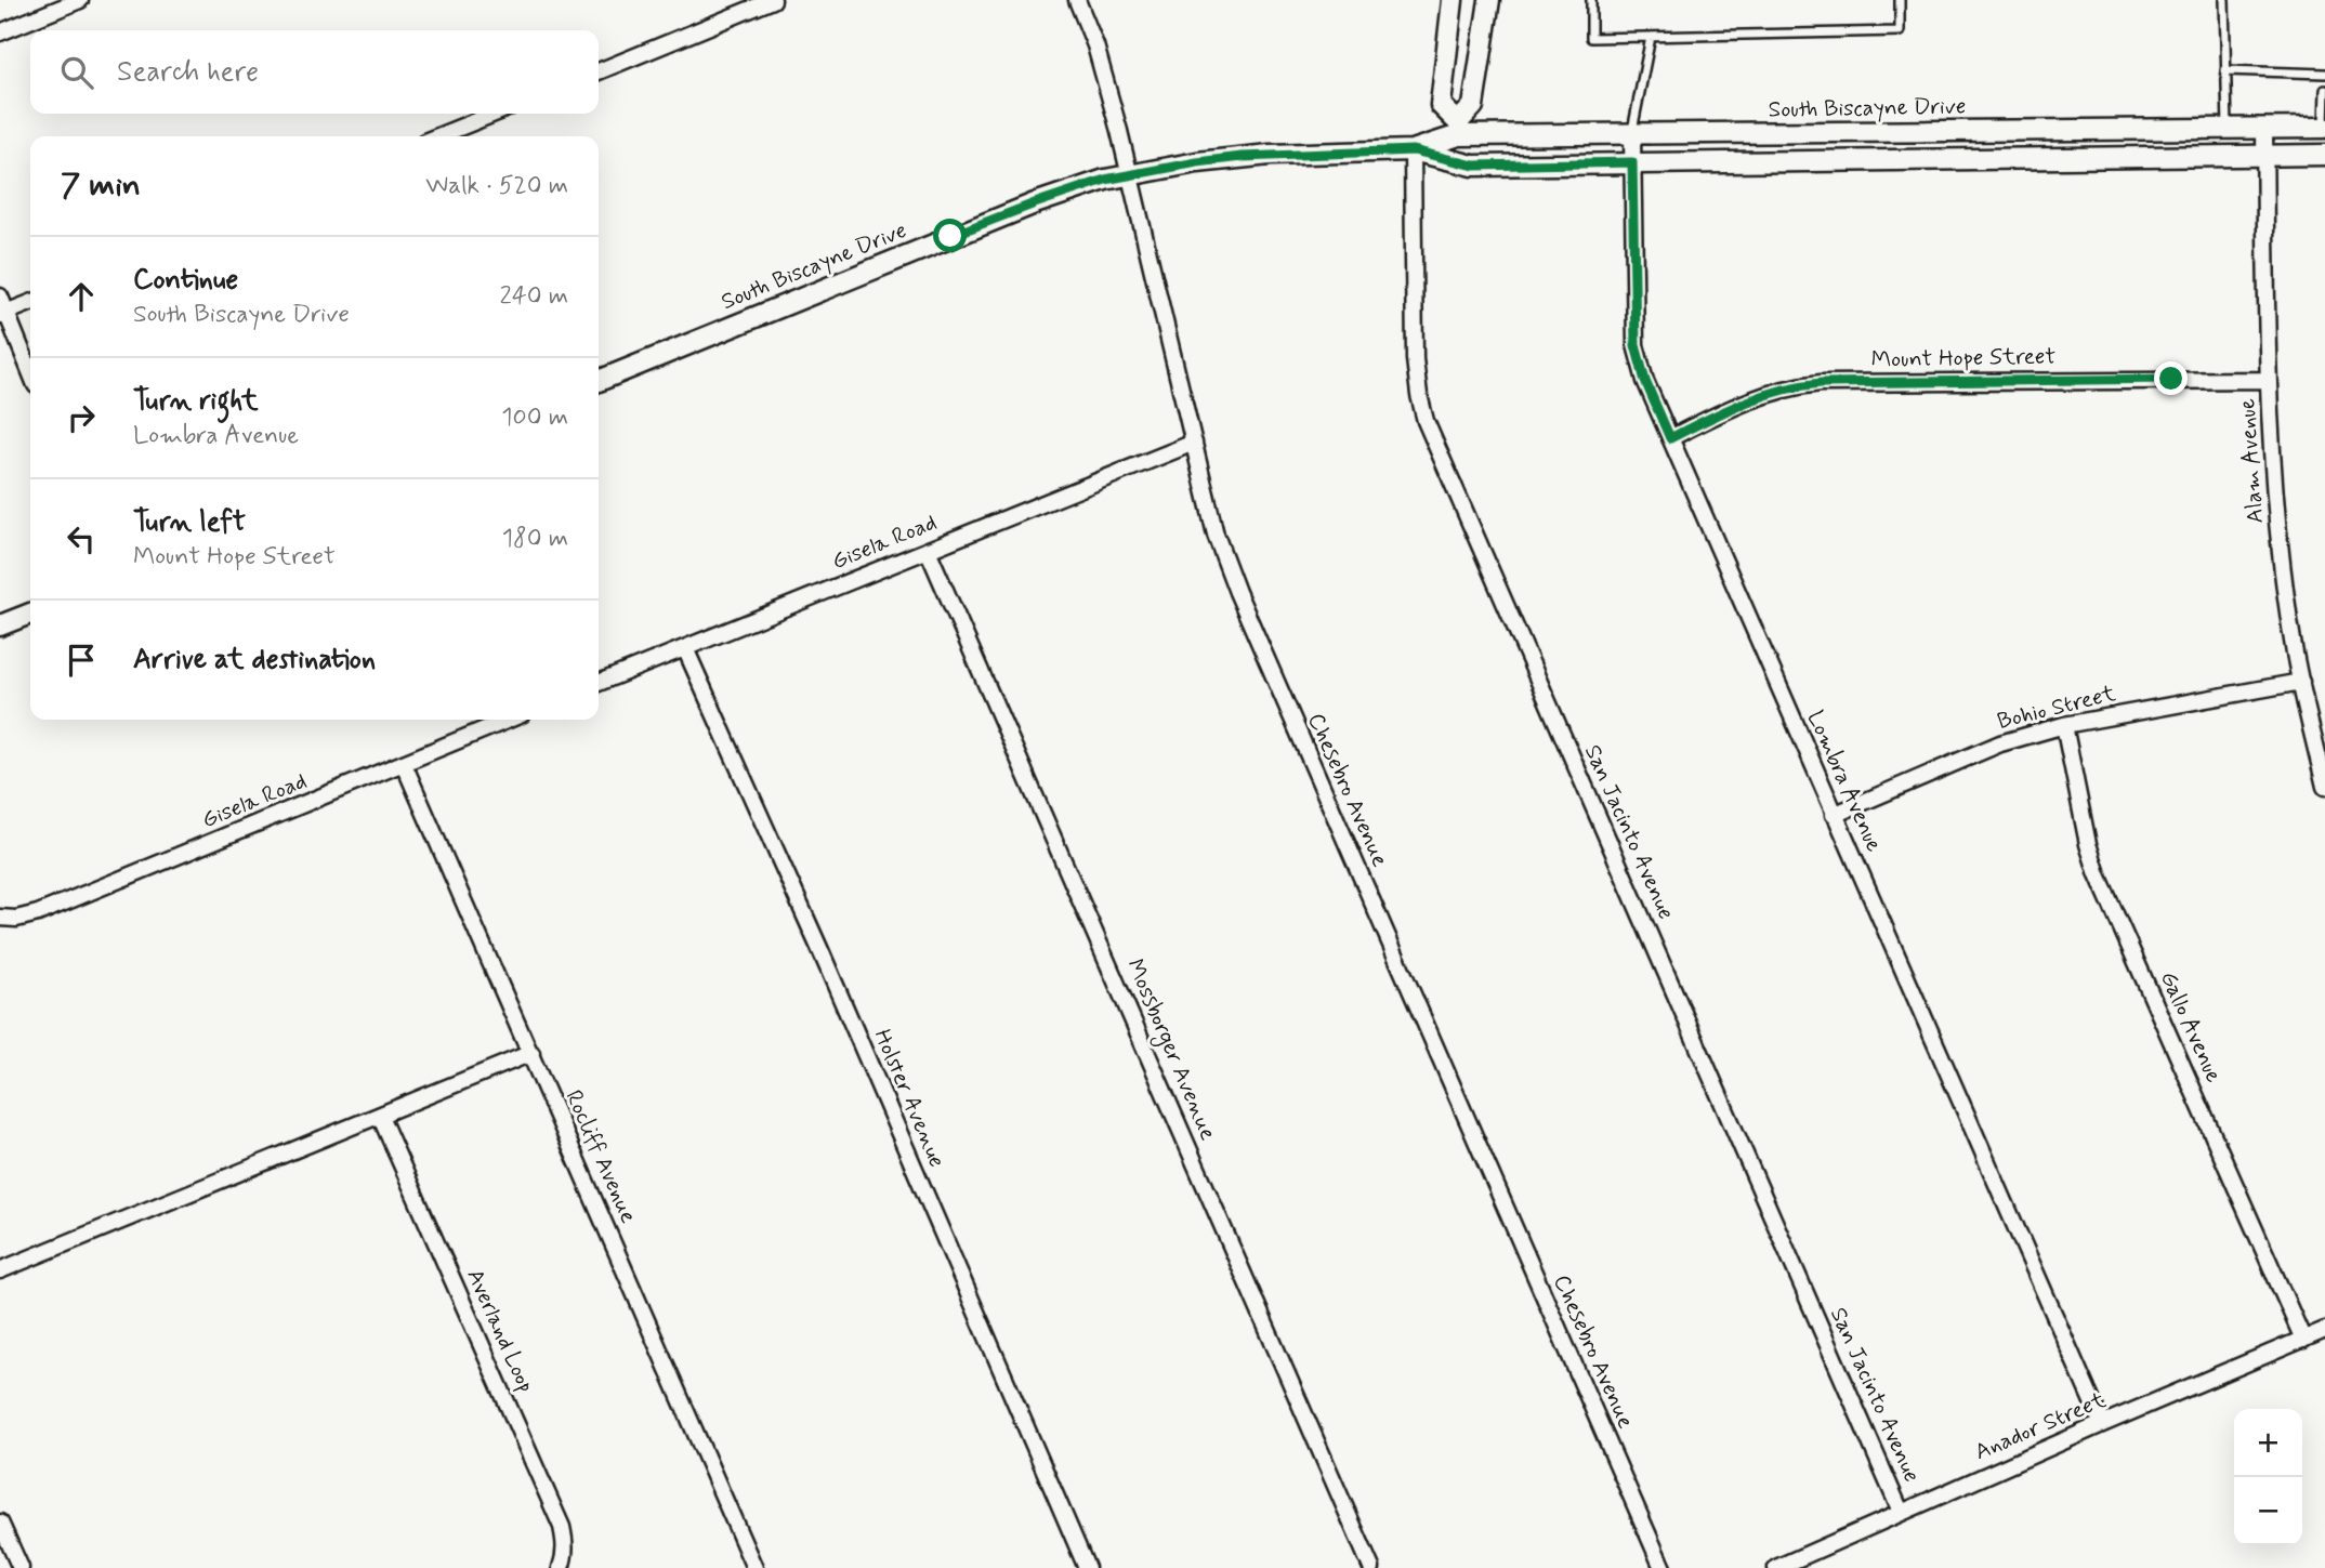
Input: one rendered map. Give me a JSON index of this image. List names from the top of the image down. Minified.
{"streets":{"street":["South Biscayne Drive","Mount Hope Street","Alam Avenue","Gisela Road","Bohio Street","Lombra Avenue","Chesebro Avenue","San Jacinto Avenue","Gallo Avenue","Mossborger Avenue","Holster Avenue","Rocliff Avenue","Averland Loop","Anador Street"]},"crossings":[["South Biscayne Drive","Alam Avenue"],["South Biscayne Drive","Lombra Avenue"],["South Biscayne Drive","Chesebro Avenue"],["South Biscayne Drive","San Jacinto Avenue"],["Mount Hope Street","Alam Avenue"],["Mount Hope Street","Lombra Avenue"],["Alam Avenue","Bohio Street"],["Gisela Road","Chesebro Avenue"],["Gisela Road","Mossborger Avenue"],["Gisela Road","Holster Avenue"],["Gisela Road","Rocliff Avenue"],["Bohio Street","Lombra Avenue"],["Bohio Street","Gallo Avenue"],["Lombra Avenue","Anador Street"],["San Jacinto Avenue","Anador Street"],["Gallo Avenue","Anador Street"]],"page":{"search":"Search here","heading":["7 min","Walk · 520 m"],"list":[["Continue","South Biscayne Drive","240 m"],["Turn right","Lombra Avenue","100 m"],["Turn left","Mount Hope Street","180 m"],"Arrive at destination"],"map_buttons":["+","−"]}}
